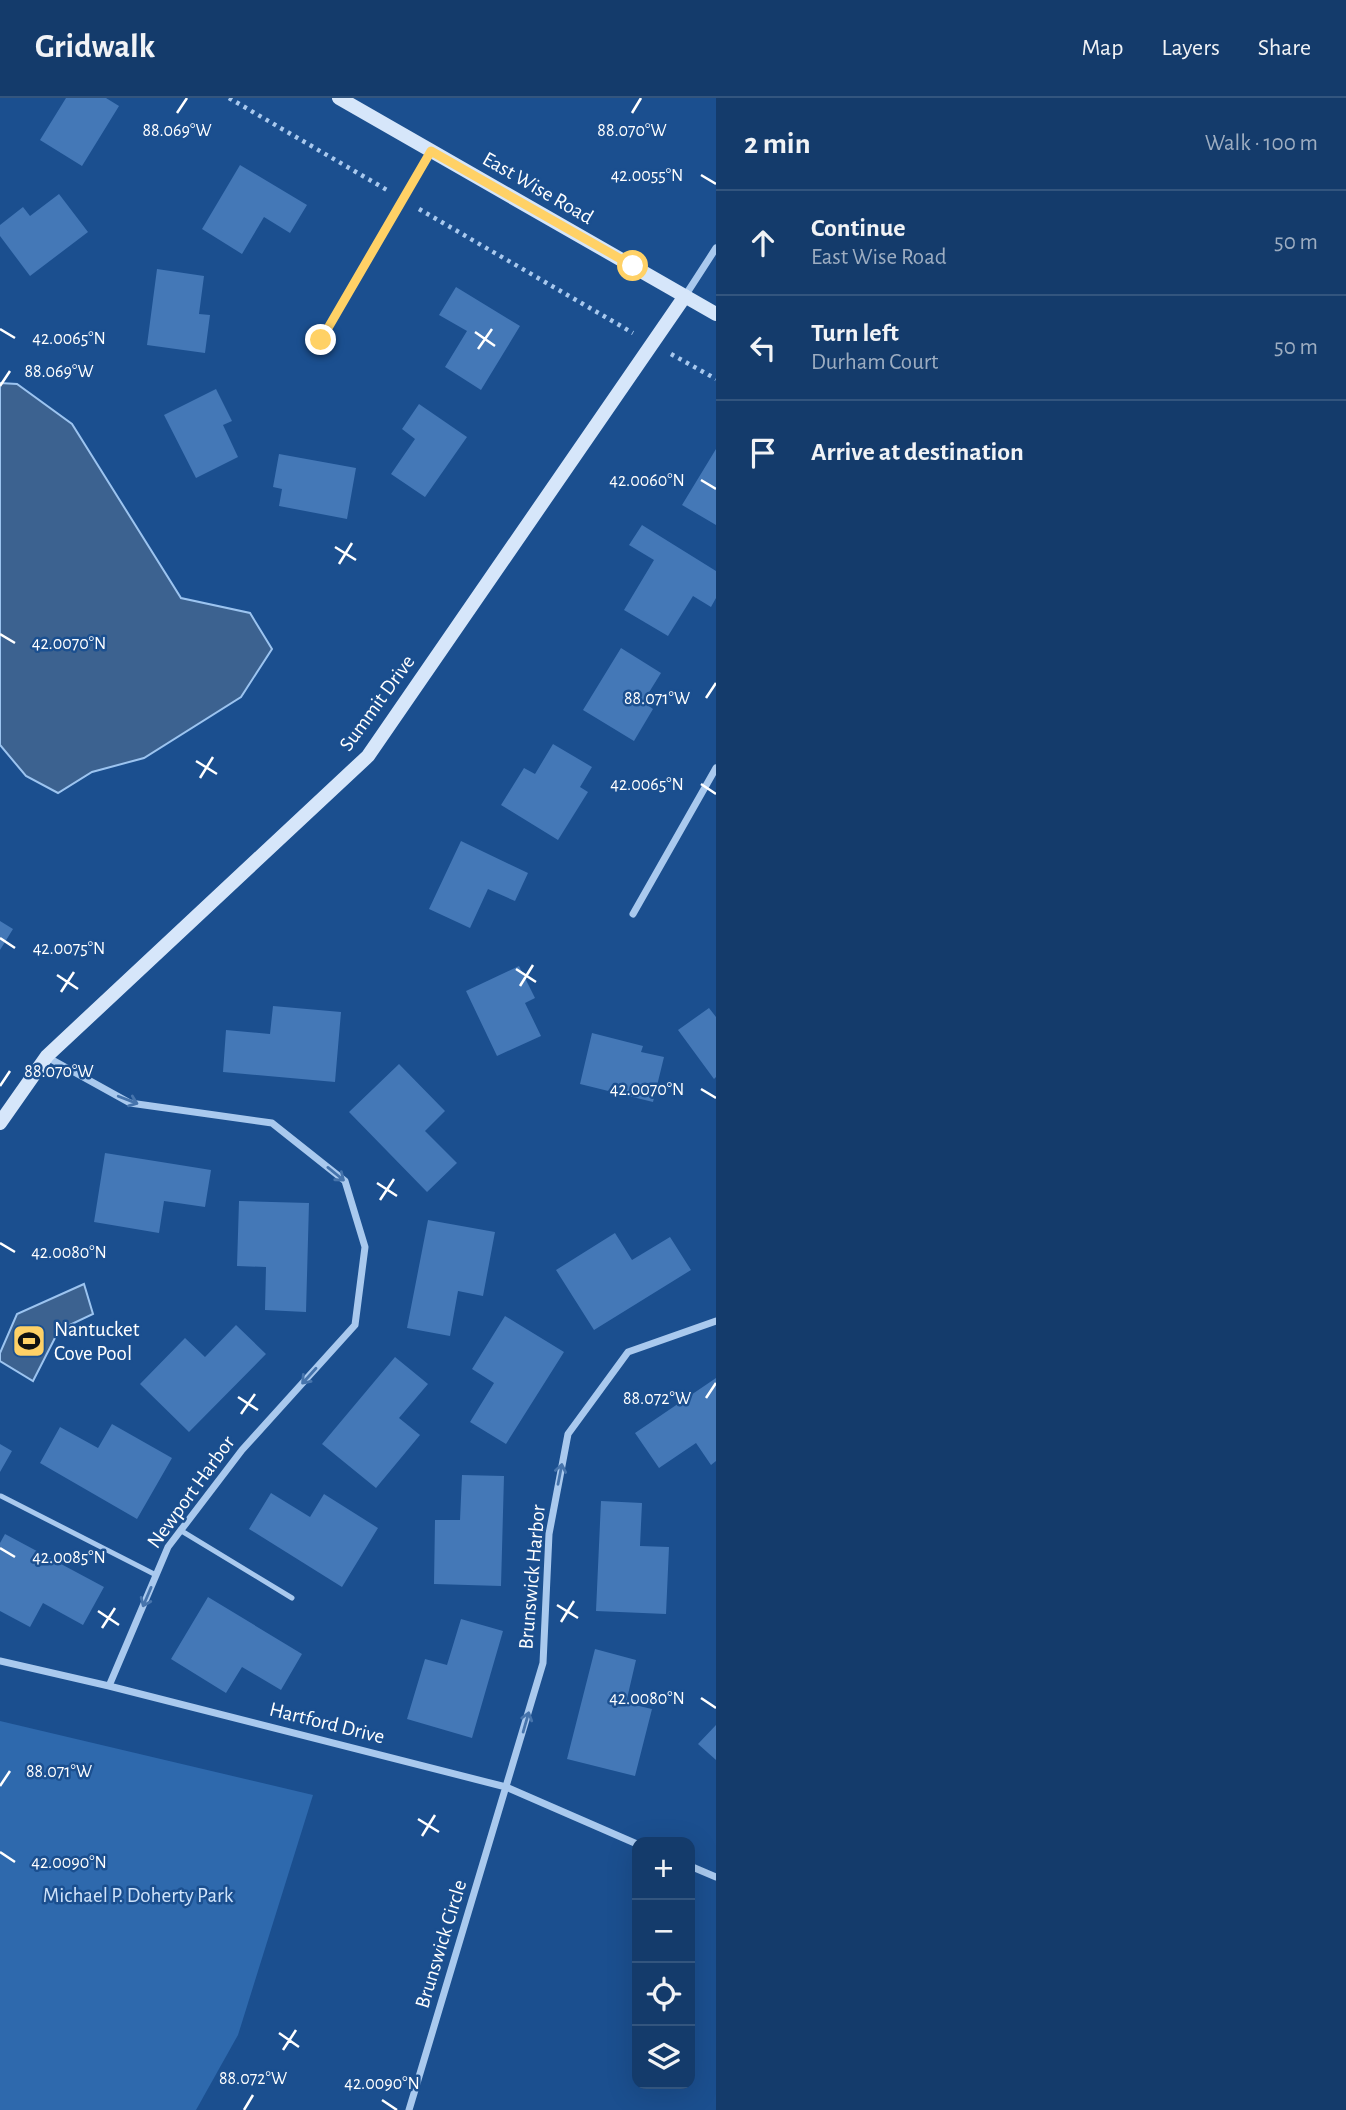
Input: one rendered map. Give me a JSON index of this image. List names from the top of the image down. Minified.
{"streets":{"street":["East Wise Road","Summit Drive","Newport Harbor","Brunswick Harbor","Hartford Drive","Brunswick Circle"]},"crossings":[["East Wise Road","Summit Drive"],["Summit Drive","Newport Harbor"],["Newport Harbor","Hartford Drive"],["Brunswick Harbor","Hartford Drive"],["Brunswick Harbor","Brunswick Circle"],["Hartford Drive","Brunswick Circle"]],"one_way":["Brunswick Harbor"],"parks":["Michael P. Doherty Park"],"places":{"sports":["Nantucket Cove Pool"]},"page":{"header":"Gridwalk","nav":["Map","Layers","Share"],"heading":["2 min","Walk · 100 m"],"list":[["Continue","East Wise Road","50 m"],["Turn left","Durham Court","50 m"],"Arrive at destination"],"map_buttons":["+","−"]},"coordinates":["88.070°W","88.069°W","42.0055°N","42.0065°N","42.0060°N","42.0070°N","88.071°W","42.0075°N","42.0080°N","88.072°W","42.0085°N","42.0090°N"]}
